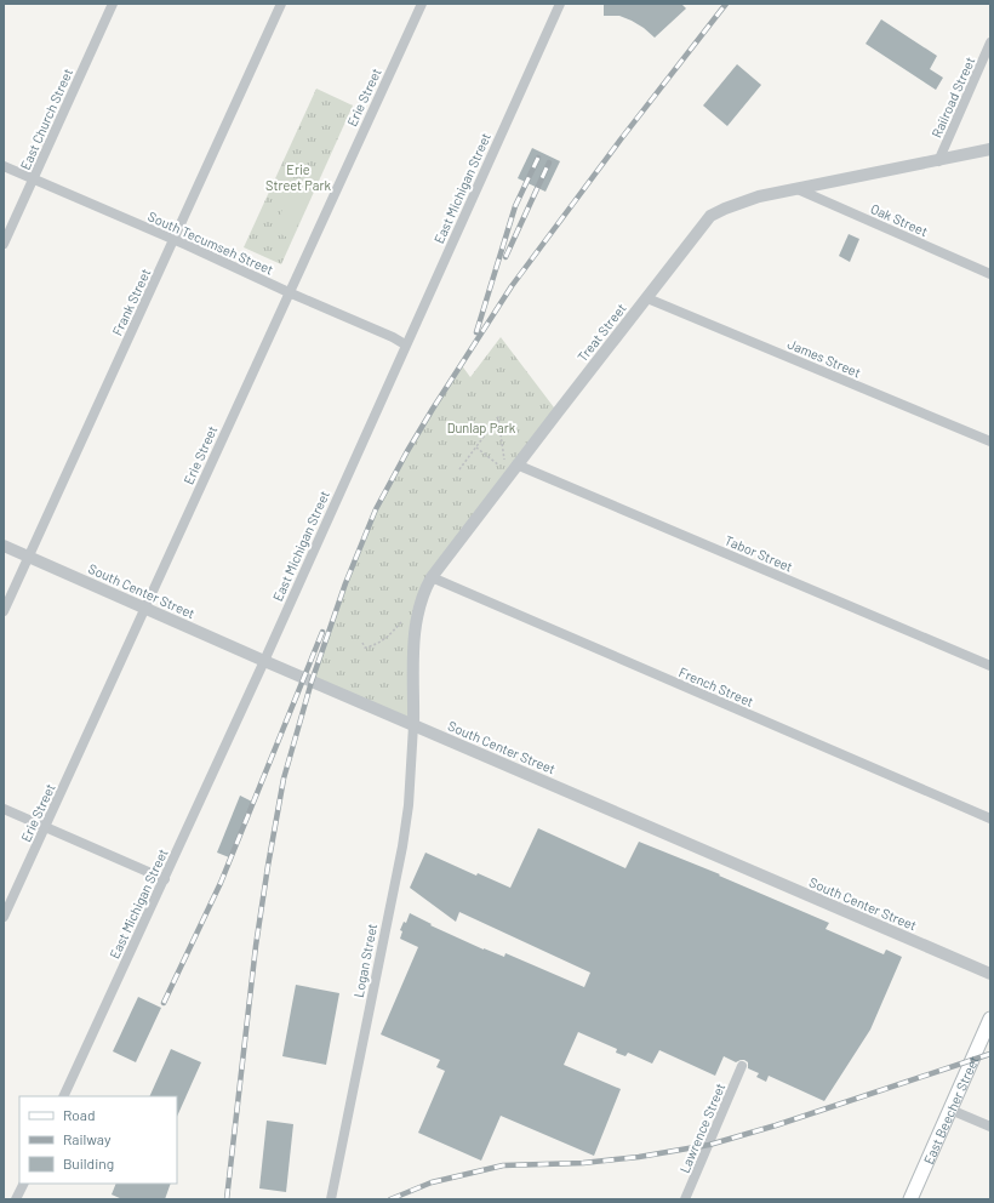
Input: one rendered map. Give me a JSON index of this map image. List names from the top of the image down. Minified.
{"streets":{"main road":["East Beecher Street"],"street":["Erie Street","Railroad Street","East Church Street","East Michigan Street","Oak Street","South Tecumseh Street","Frank Street","Treat Street","James Street","Tabor Street","South Center Street","French Street","Logan Street","Lawrence Street"]},"crossings":[["Erie Street","South Tecumseh Street"],["Erie Street","South Center Street"],["Railroad Street","Treat Street"],["East Church Street","South Tecumseh Street"],["East Michigan Street","South Tecumseh Street"],["East Michigan Street","South Center Street"],["Oak Street","Treat Street"],["South Tecumseh Street","Frank Street"],["Frank Street","South Center Street"],["Treat Street","James Street"],["Treat Street","Tabor Street"],["Treat Street","South Center Street"],["Treat Street","French Street"],["Treat Street","Logan Street"],["South Center Street","Logan Street"]],"parks":["Erie Street Park","Dunlap Park"],"legend":["Road","Railway","Building"]}
